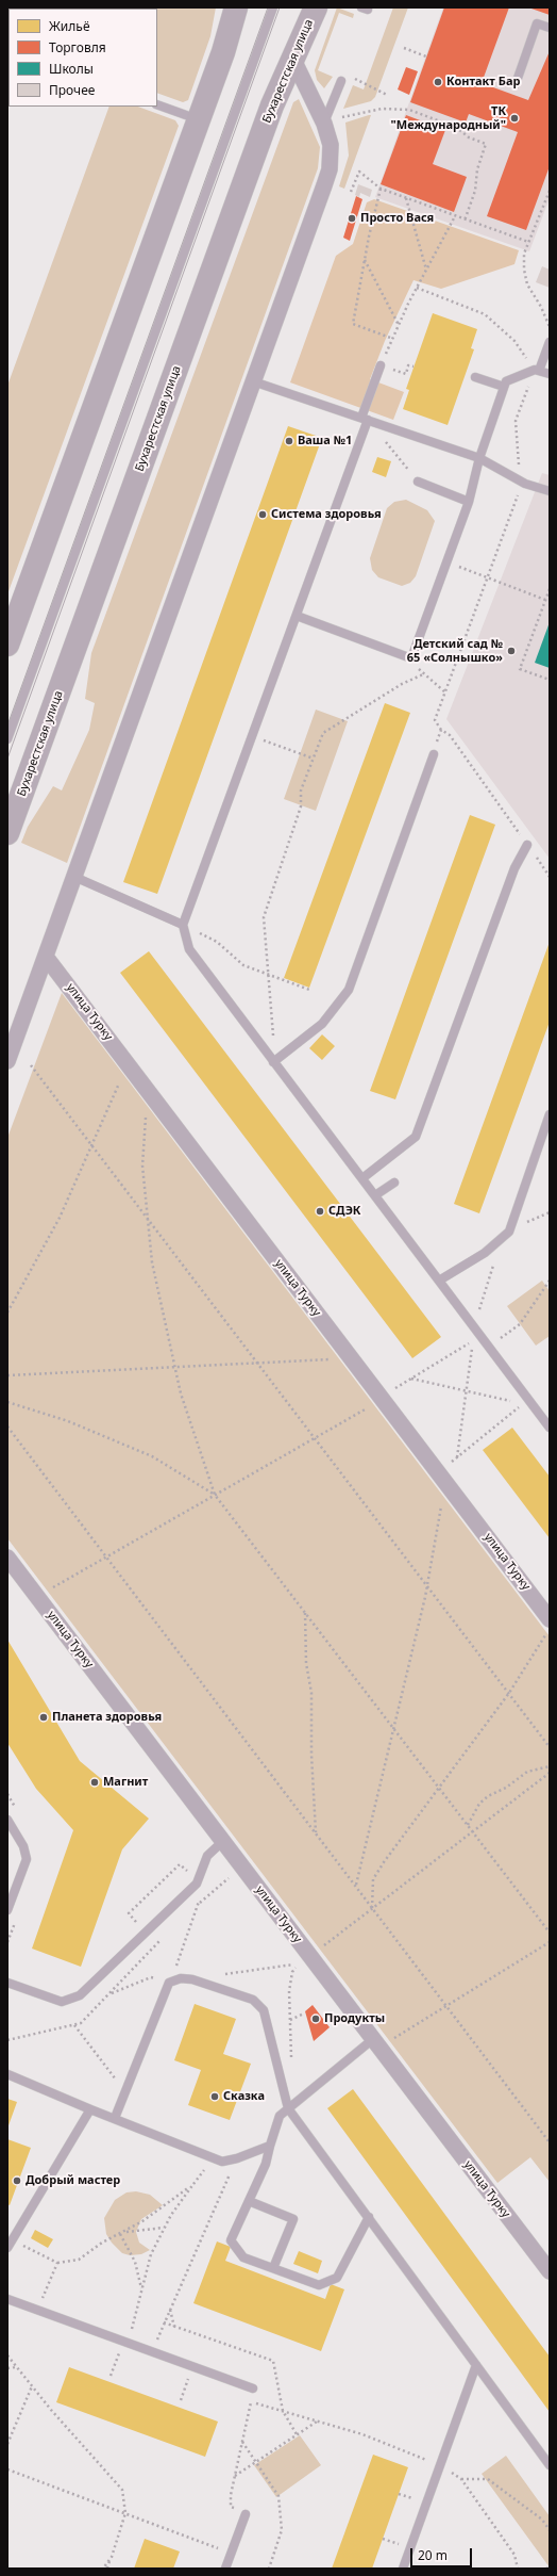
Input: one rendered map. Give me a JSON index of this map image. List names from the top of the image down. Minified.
{"streets":{"main road":["Бухарестская улица"],"street":["улица Турку"]},"places":["Контакт Бар","ТК \"Международный\"","Просто Вася","Ваша №1","Система здоровья","Детский сад № 65 «Солнышко»","СДЭК","Планета здоровья","Магнит","Продукты","Сказка","Добрый мастер"],"legend":["Жильё","Торговля","Школы","Прочее"],"scale_bar":"20 m"}
